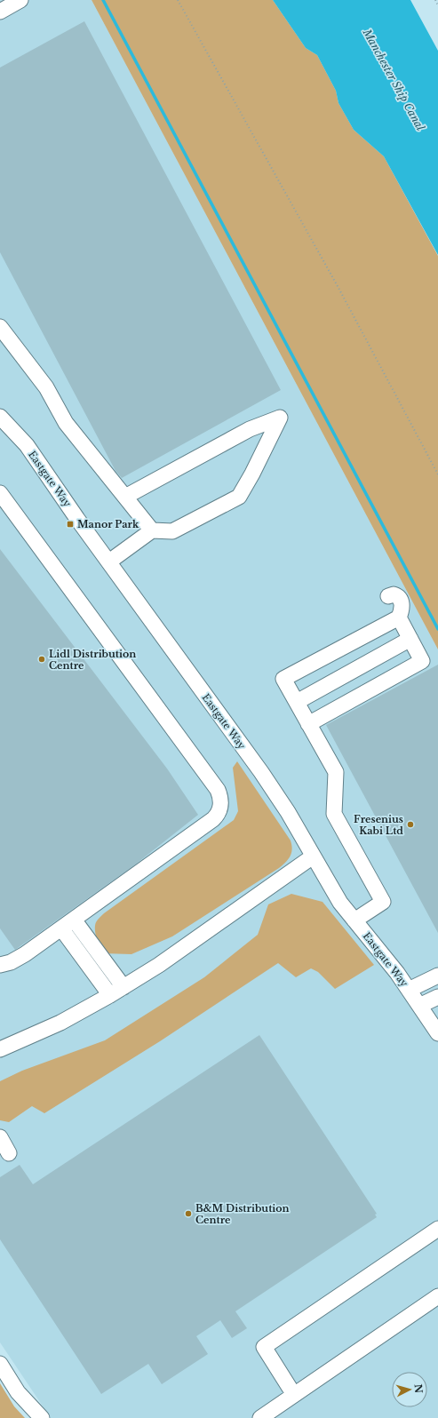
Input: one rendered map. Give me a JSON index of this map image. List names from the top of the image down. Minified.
{"streets":{"street":["Eastgate Way"]},"water":["Manchester Ship Canal"],"places":{"transit":["Manor Park"],"other":["Lidl Distribution Centre","Fresenius Kabi Ltd","B&M Distribution Centre"]},"north":"right"}
